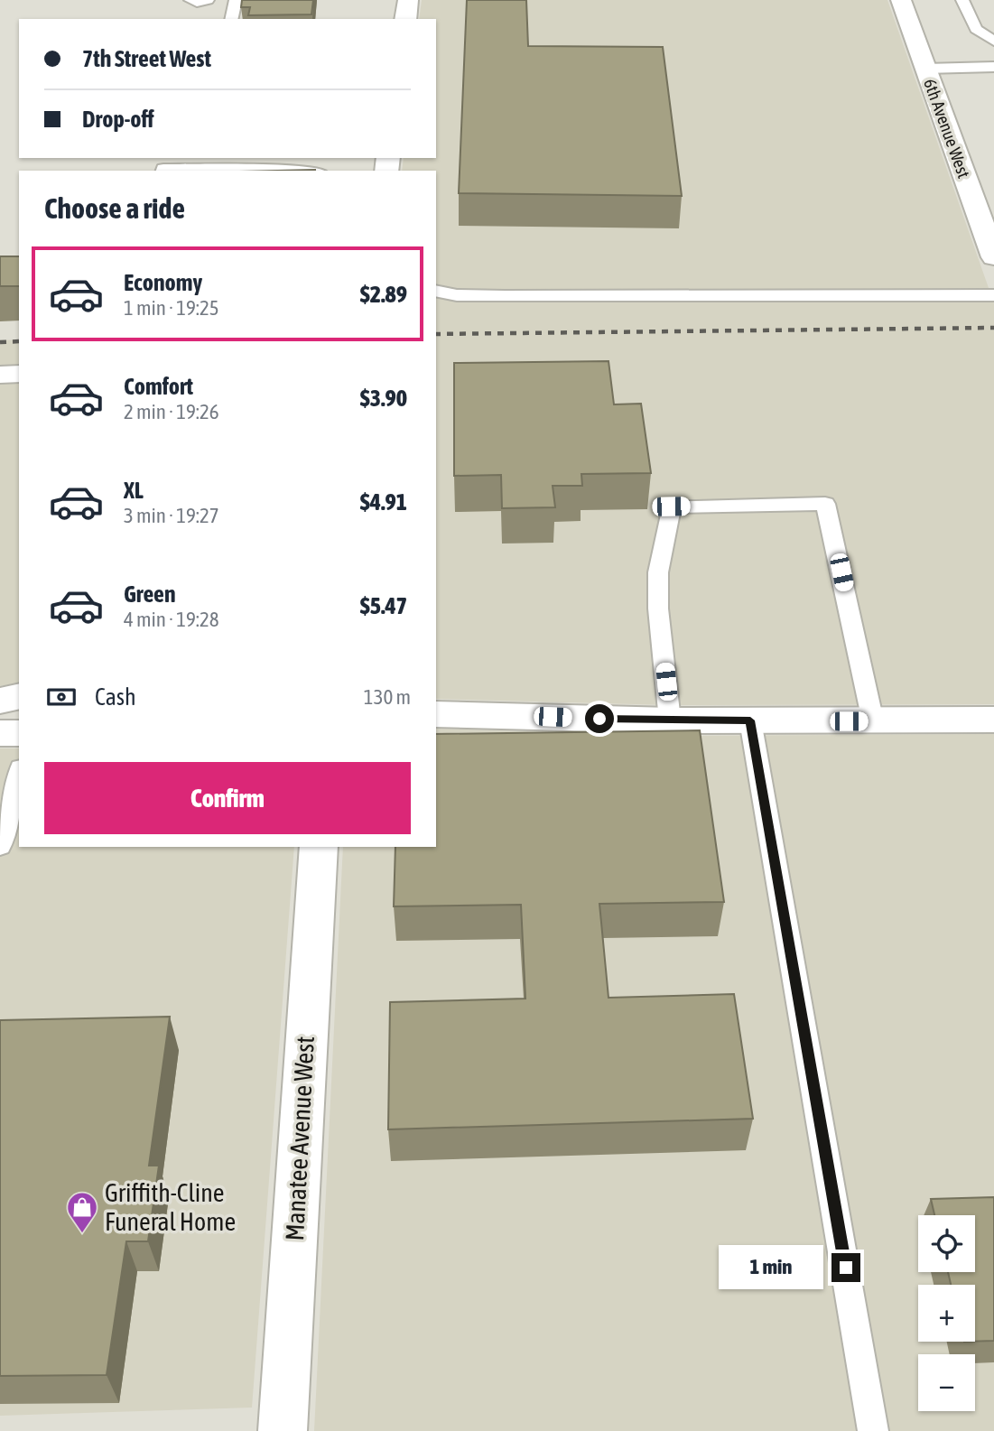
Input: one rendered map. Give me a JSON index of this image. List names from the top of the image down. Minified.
{"streets":{"main road":["6th Avenue West","Manatee Avenue West"]},"places":{"shop":["Griffith-Cline Funeral Home"]},"page":{"banner":["7th Street West","Drop-off"],"heading":"Choose a ride","list":[{"name":"Economy","note":"1 min · 19:25","value":"$2.89"},{"name":"Comfort","note":"2 min · 19:26","value":"$3.90"},{"name":"XL","note":"3 min · 19:27","value":"$4.91"},{"name":"Green","note":"4 min · 19:28","value":"$5.47"}],"pay":["Cash","130 m"],"buttons":"Confirm","map_buttons":["+","−"],"bubble":"1 min"}}
